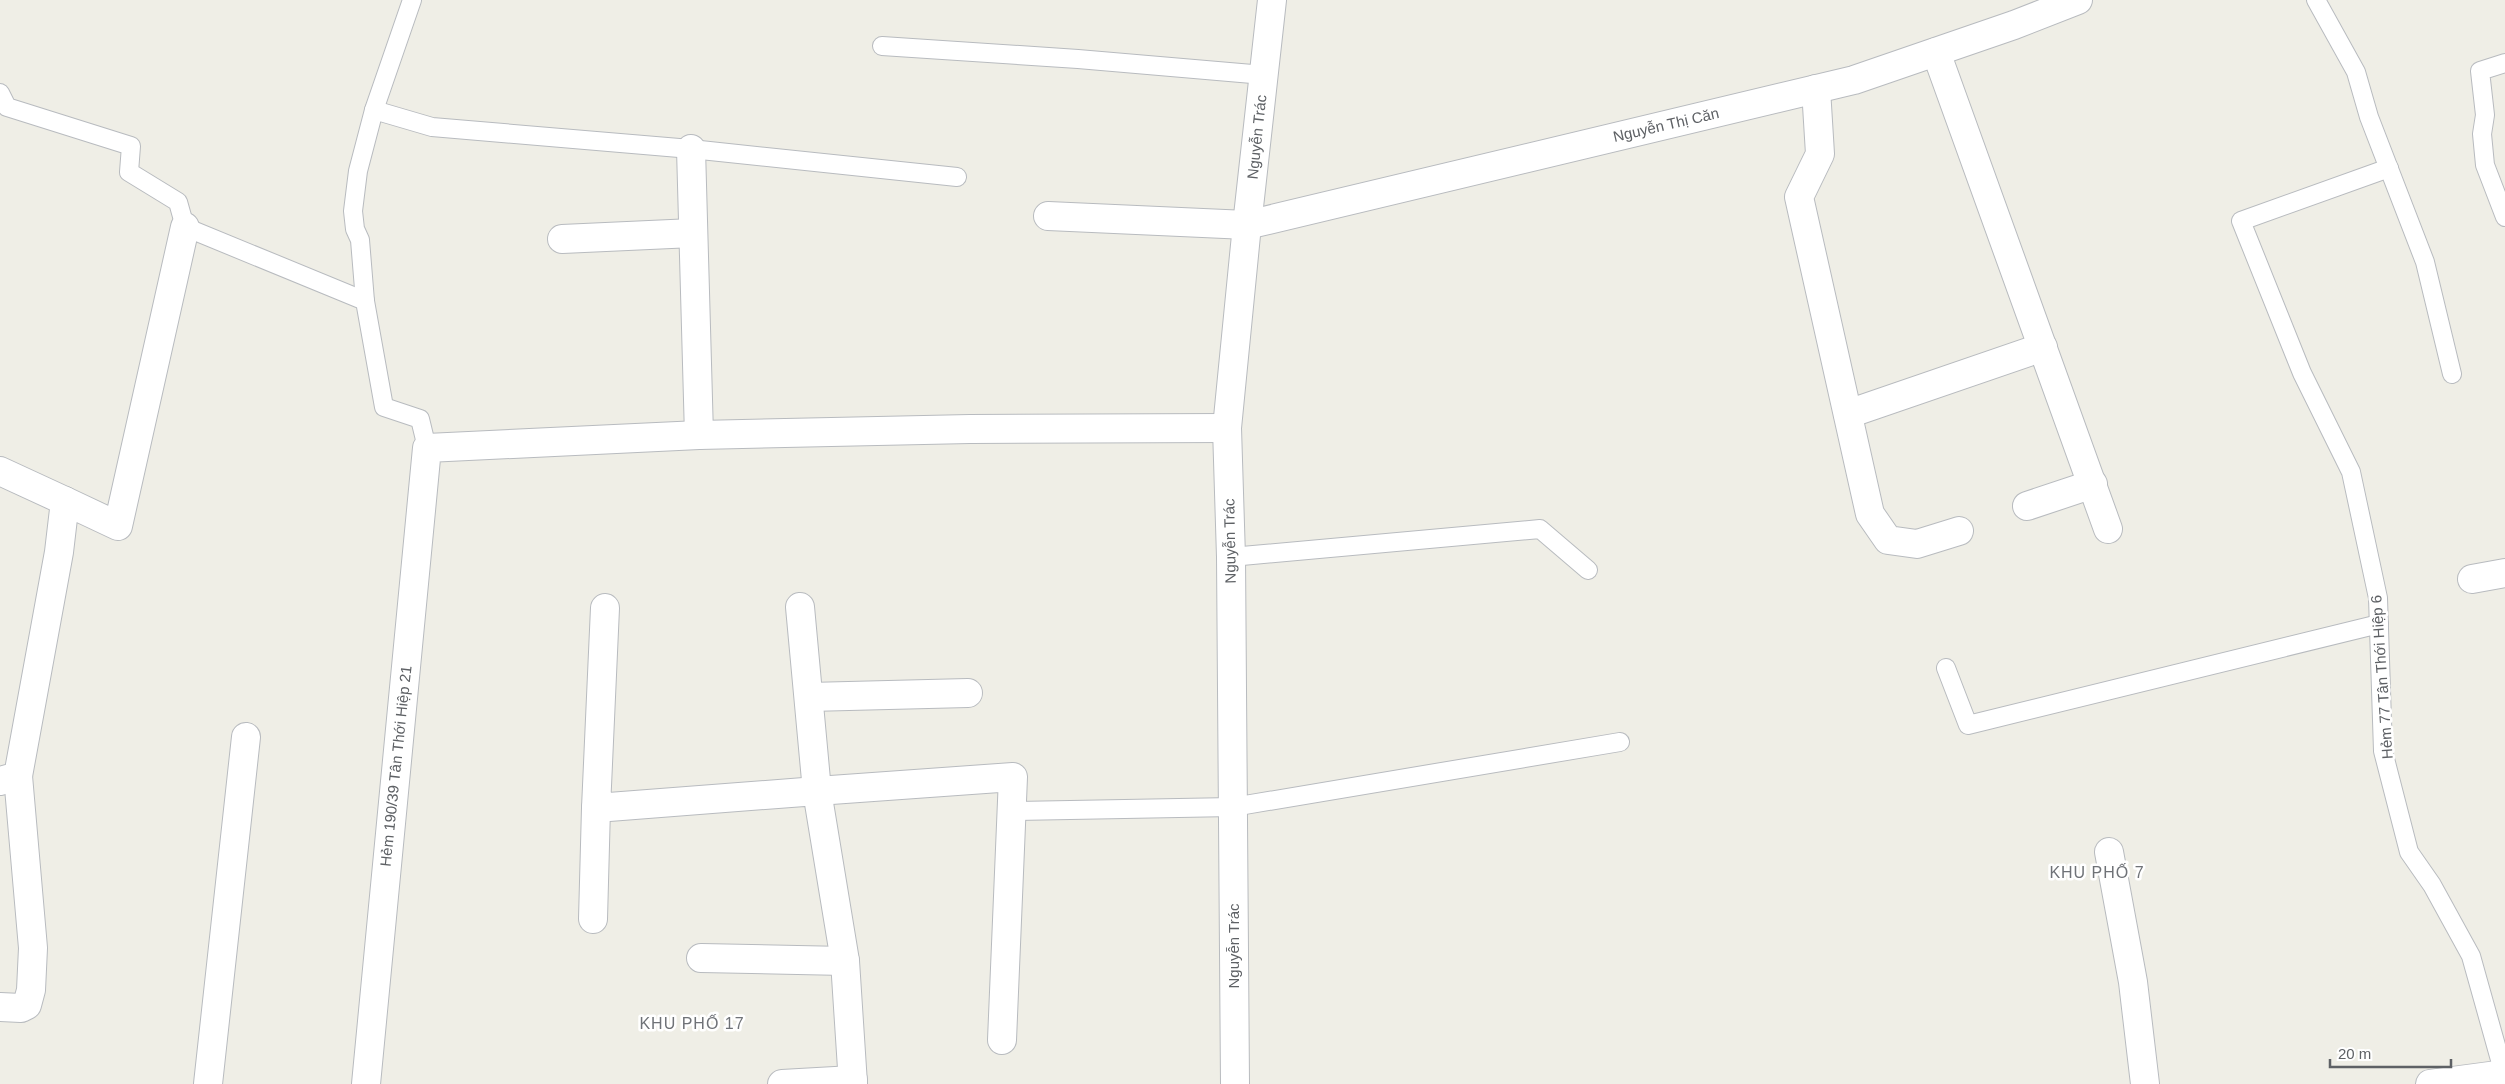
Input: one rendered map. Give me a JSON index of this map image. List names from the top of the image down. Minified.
{"streets":{"street":["Nguyễn Thị Căn","Nguyễn Trác","Hẻm 190/39 Tân Thới Hiệp 21"],"lane":["Hẻm 77 Tân Thới Hiệp 6"]},"crossings":[["Nguyễn Thị Căn","Nguyễn Trác"]],"districts":["KHU PHỐ 7","KHU PHỐ 17"],"scale_bar":"20 m"}
